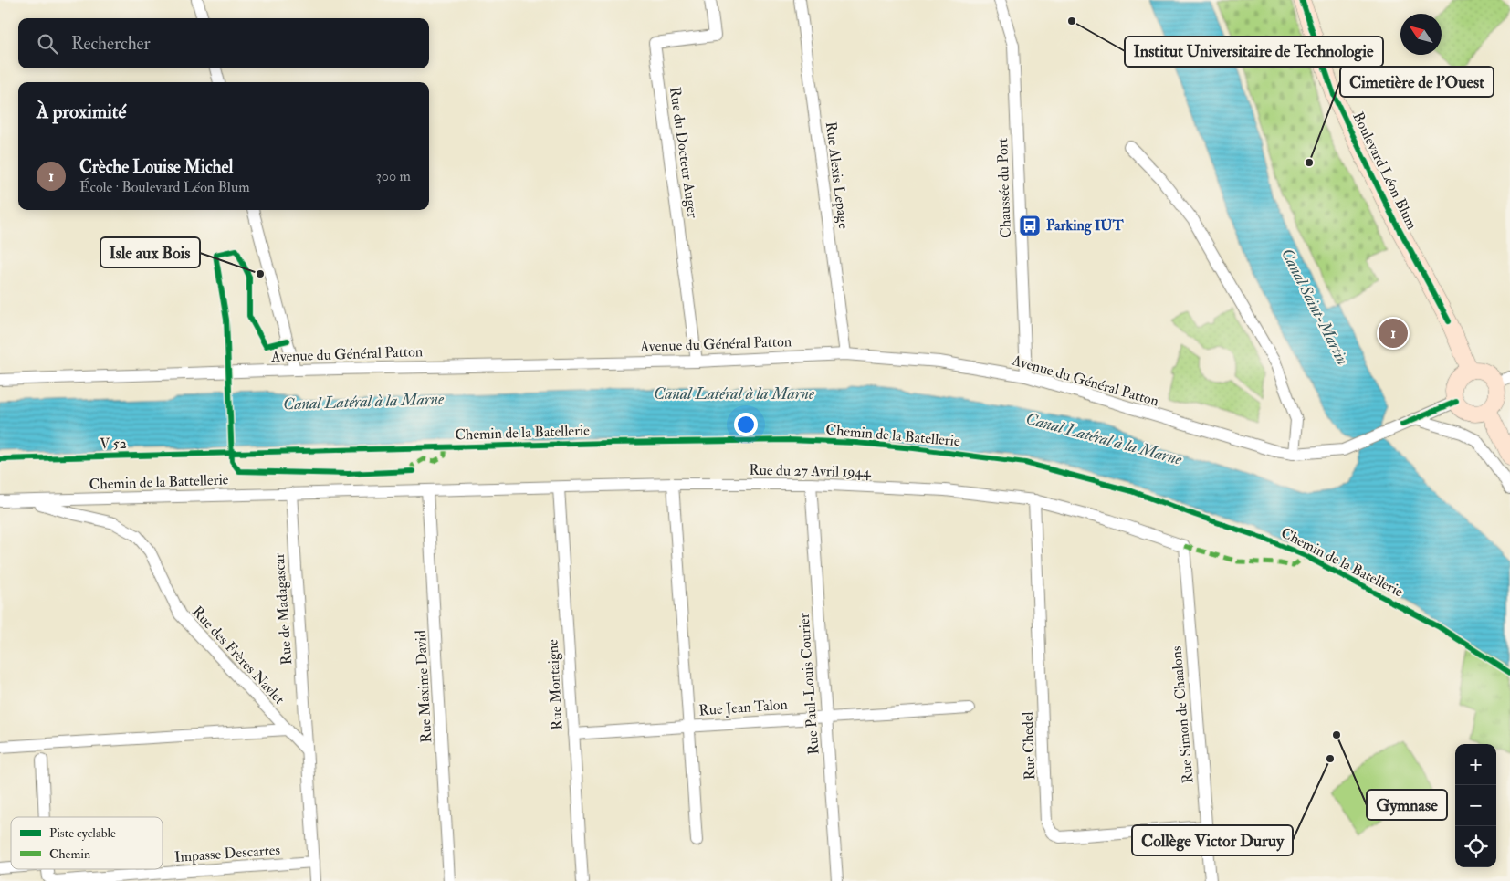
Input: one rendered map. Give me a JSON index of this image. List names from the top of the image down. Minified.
{"streets":{"main road":["Boulevard Léon Blum"],"street":["Rue du Docteur Auger","Rue Alexis Lepage","Chaussée du Port","Avenue du Général Patton","Rue du 27 Avril 1944","Chemin de la Battellerie","Rue de Madagascar","Rue des Frères Navlet","Rue Paul-Louis Courier","Rue Montaigne","Rue Maxime David","Rue Jean Talon","Rue Simon de Chaalons","Rue Chedel","Impasse Descartes"],"cycle path":["Chemin de la Batellerie"]},"crossings":[["Rue du Docteur Auger","Avenue du Général Patton"],["Boulevard Léon Blum","Avenue du Général Patton"],["Rue Alexis Lepage","Avenue du Général Patton"],["Chaussée du Port","Avenue du Général Patton"],["Rue du 27 Avril 1944","Chemin de la Battellerie"],["Rue du 27 Avril 1944","Rue Paul-Louis Courier"],["Rue du 27 Avril 1944","Rue Montaigne"],["Rue du 27 Avril 1944","Rue Maxime David"],["Rue du 27 Avril 1944","Rue Simon de Chaalons"],["Rue du 27 Avril 1944","Rue Chedel"],["Chemin de la Battellerie","Rue de Madagascar"],["Chemin de la Battellerie","Rue des Frères Navlet"],["Chemin de la Battellerie","Rue Maxime David"],["Rue de Madagascar","Rue des Frères Navlet"],["Rue Paul-Louis Courier","Rue Jean Talon"],["Rue Montaigne","Rue Jean Talon"],["Rue Simon de Chaalons","Rue Chedel"]],"water":["Canal Saint-Martin","Canal Latéral à la Marne"],"places":{"other":["Institut Universitaire de Technologie","Cimetière de l'Ouest","Isle aux Bois","Gymnase","Collège Victor Duruy"],"bus stop":["Parking IUT"]},"legend":["Piste cyclable","Chemin"],"north":"top left","page":{"search":"Rechercher","heading":"À proximité","list":[{"mark":"1","name":"Crèche Louise Michel","note":"École · Boulevard Léon Blum","value":"300 m"}],"pins":"1","map_buttons":["+","−"]}}
